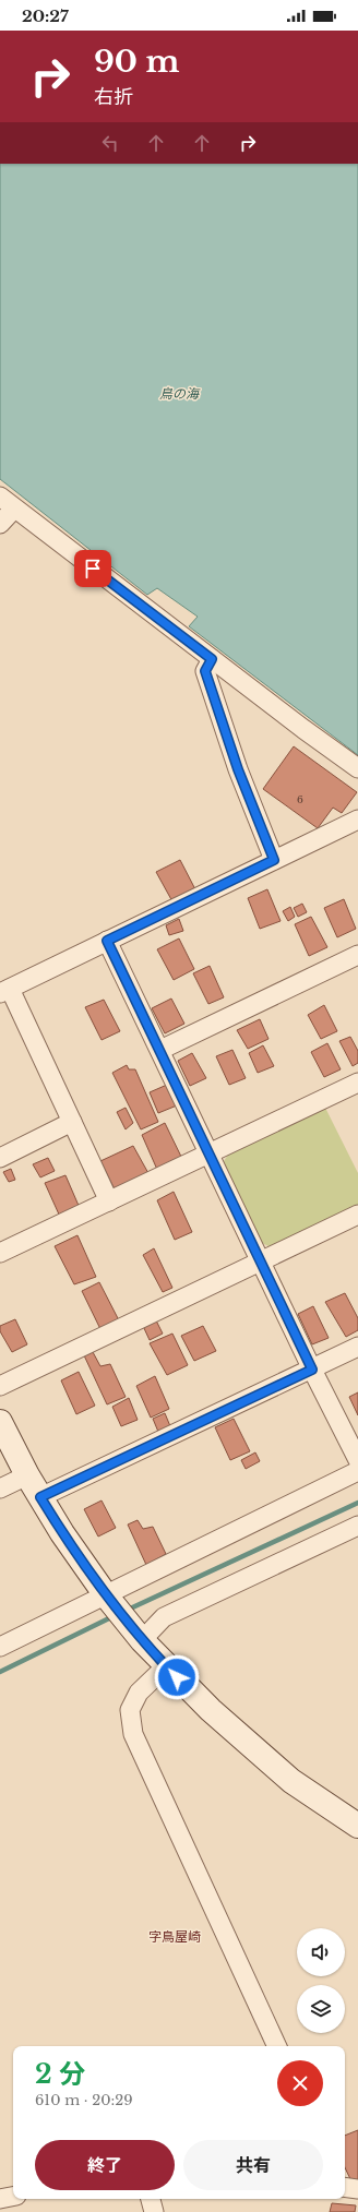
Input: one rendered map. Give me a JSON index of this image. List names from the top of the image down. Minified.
{"districts":["字鳥屋崎"],"water":["鳥の海"],"house_numbers":["6"],"page":{"status":"20:27","turn":["90 m","右折"],"heading":["2 分","610 m · 20:29"],"buttons":["終了","共有"]}}
